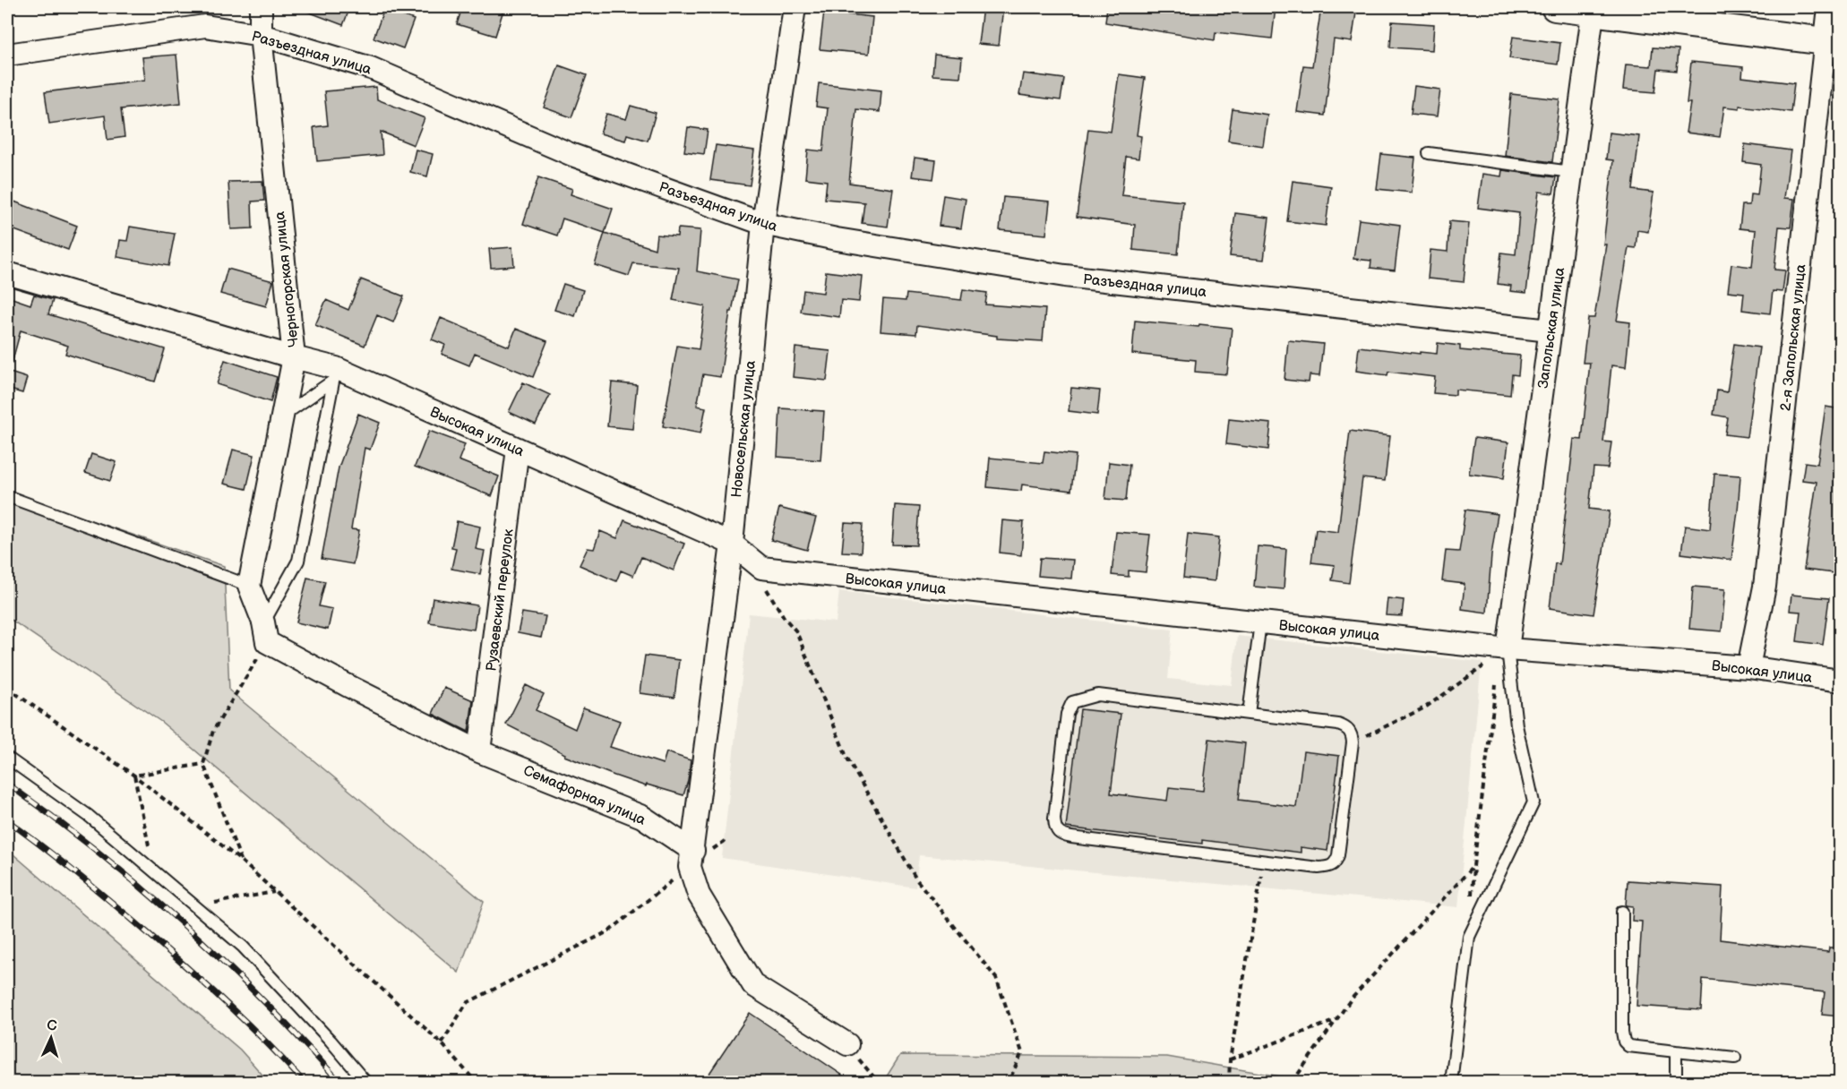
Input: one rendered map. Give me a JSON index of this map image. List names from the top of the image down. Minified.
{"streets":{"street":["Разъездная улица","Черногорская улица","Запольская улица","2-я Запольская улица","Новосельская улица","Высокая улица","Рузаевский переулок","Семафорная улица"]},"crossings":[["Разъездная улица","Черногорская улица"],["Разъездная улица","Запольская улица"],["Разъездная улица","Новосельская улица"],["Черногорская улица","Высокая улица"],["Запольская улица","Высокая улица"],["2-я Запольская улица","Высокая улица"],["Новосельская улица","Высокая улица"],["Новосельская улица","Семафорная улица"],["Высокая улица","Рузаевский переулок"],["Рузаевский переулок","Семафорная улица"]],"north":"top"}
